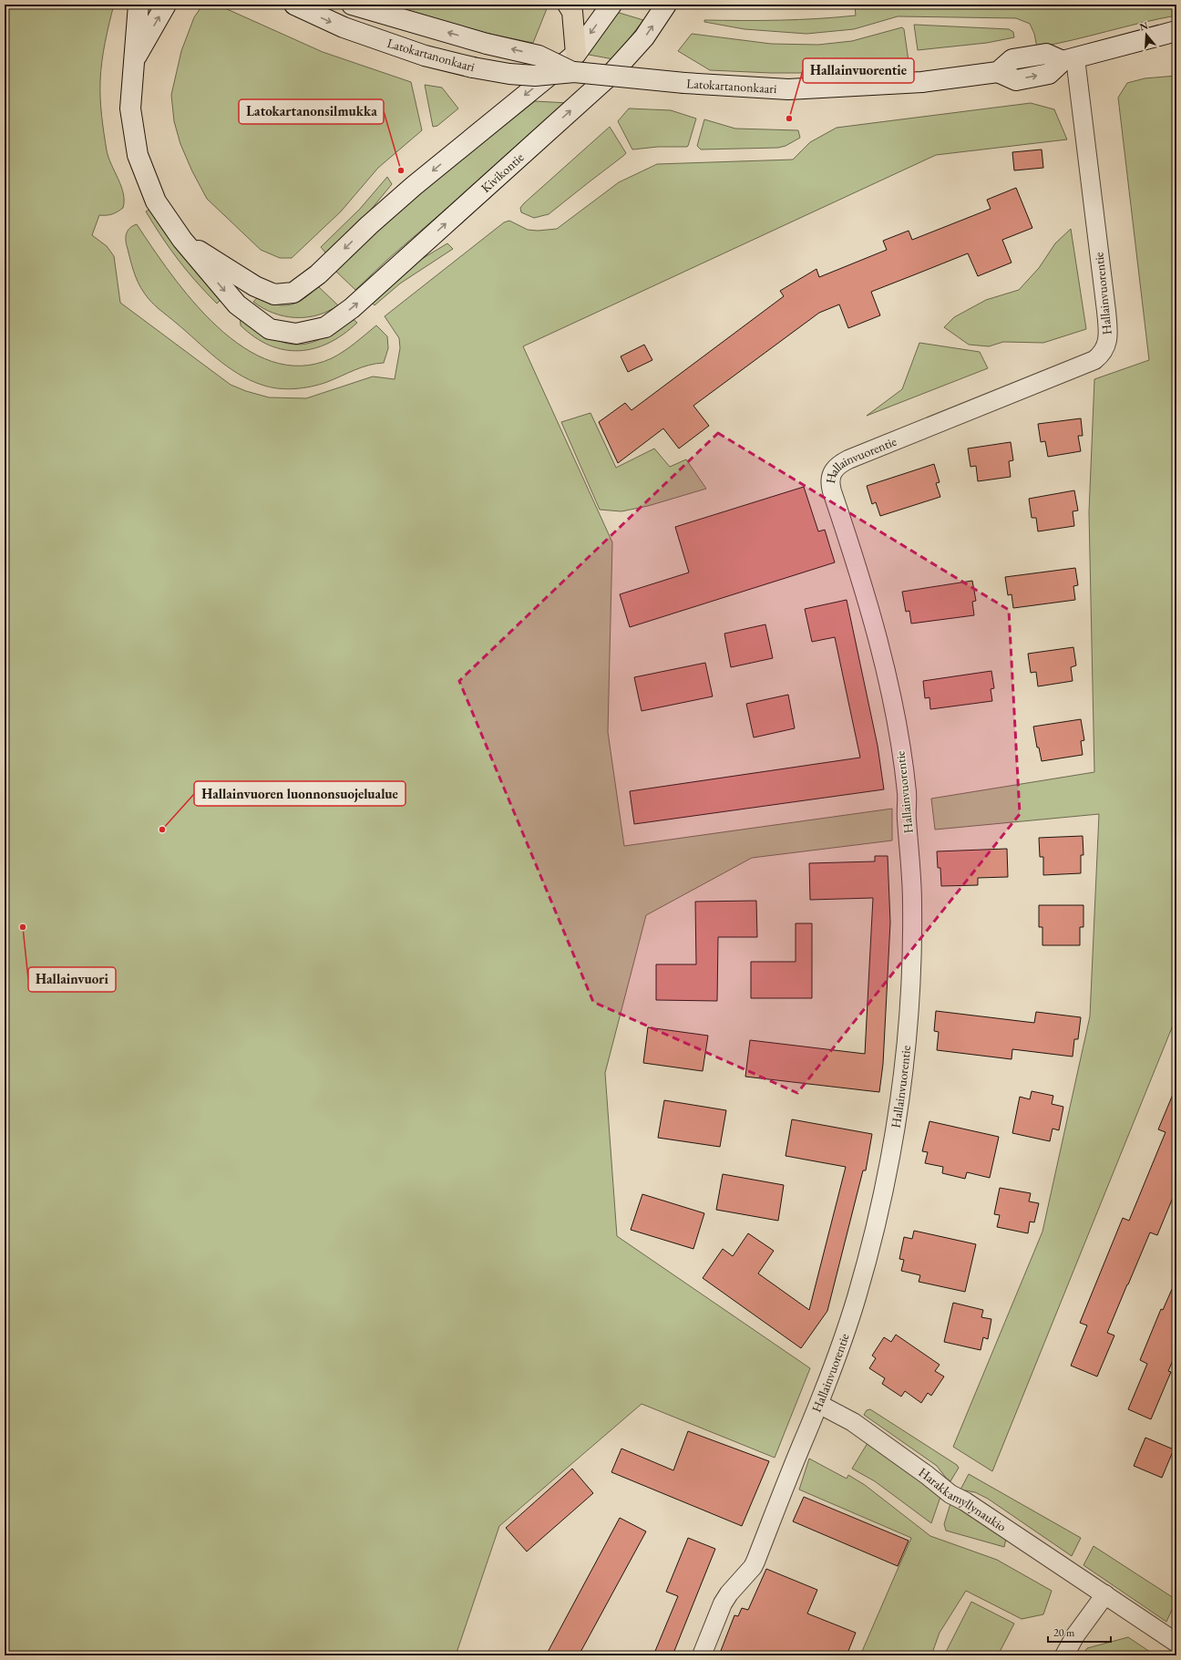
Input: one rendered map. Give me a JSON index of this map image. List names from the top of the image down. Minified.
{"streets":{"street":["Latokartanonkaari","Kivikontie","Hallainvuorentie","Harakkamyllynaukio"]},"crossings":[["Latokartanonkaari","Hallainvuorentie"],["Hallainvuorentie","Harakkamyllynaukio"]],"one_way":["Kivikontie"],"places":["Hallainvuorentie","Latokartanonsilmukka","Hallainvuoren luonnonsuojelualue","Hallainvuori"],"scale_bar":"20 m","north":"top"}
